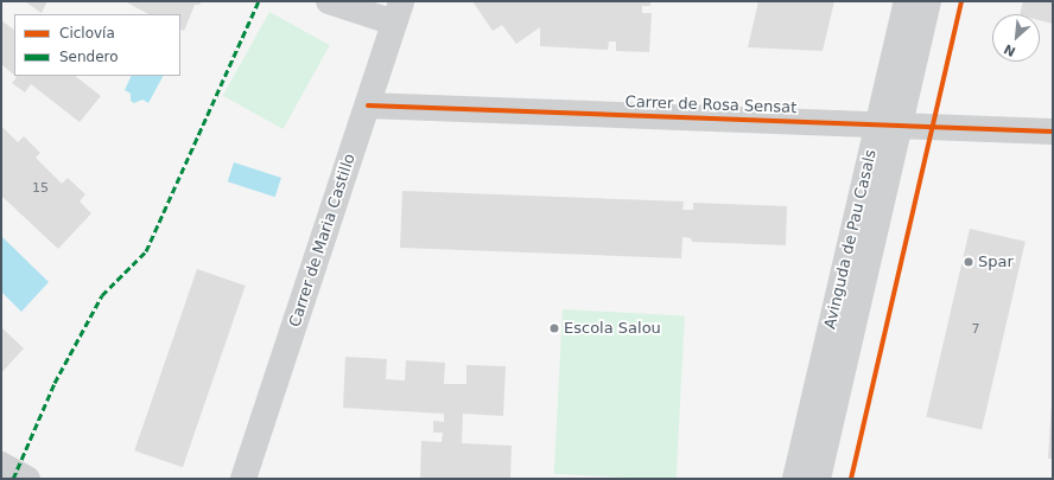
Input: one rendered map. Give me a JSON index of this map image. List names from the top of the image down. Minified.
{"streets":{"street":["Carrer de Rosa Sensat","Avinguda de Pau Casals","Carrer de Maria Castillo"]},"crossings":[["Carrer de Rosa Sensat","Avinguda de Pau Casals"],["Carrer de Rosa Sensat","Carrer de Maria Castillo"]],"places":["Spar","Escola Salou"],"house_numbers":["15","7"],"legend":["Ciclovía","Sendero"],"north":"bottom left"}
